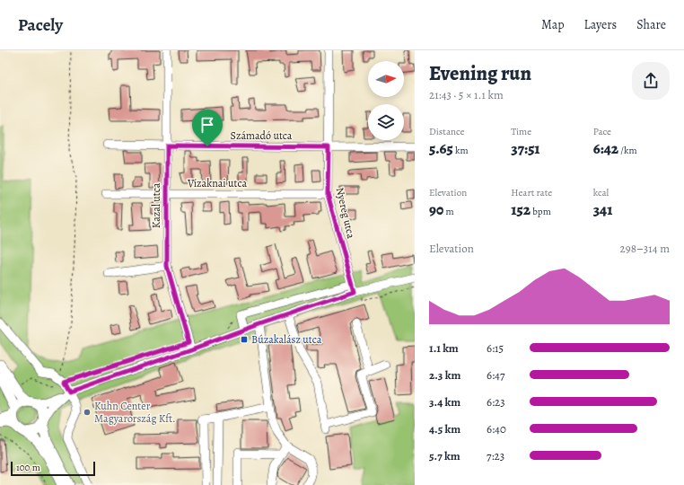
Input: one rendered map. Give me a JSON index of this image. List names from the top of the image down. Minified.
{"streets":{"street":["Számadó utca","Vízaknai utca","Kazal utca","Nyereg utca"]},"crossings":[["Számadó utca","Kazal utca"],["Számadó utca","Nyereg utca"],["Vízaknai utca","Kazal utca"],["Vízaknai utca","Nyereg utca"]],"places":{"transit":["Búzakalász utca"],"other":["Kuhn Center Magyarország Kft."]},"scale_bar":"100 m","north":"right","page":{"header":"Pacely","nav":["Map","Layers","Share"],"heading":["Evening run","21:43 · 5 × 1.1 km"],"stats":[["Distance","5.65 km"],["Time","37:51"],["Pace","6:42 /km"],["Elevation","90 m"],["Heart rate","152 bpm"],["kcal","341"]],"chart":["Elevation","298–314 m"],"list":[{"name":"1.1 km","note":"6:15"},{"name":"2.3 km","note":"6:47"},{"name":"3.4 km","note":"6:23"},{"name":"4.5 km","note":"6:40"},{"name":"5.7 km","note":"7:23"}],"scale":"100 m"}}
